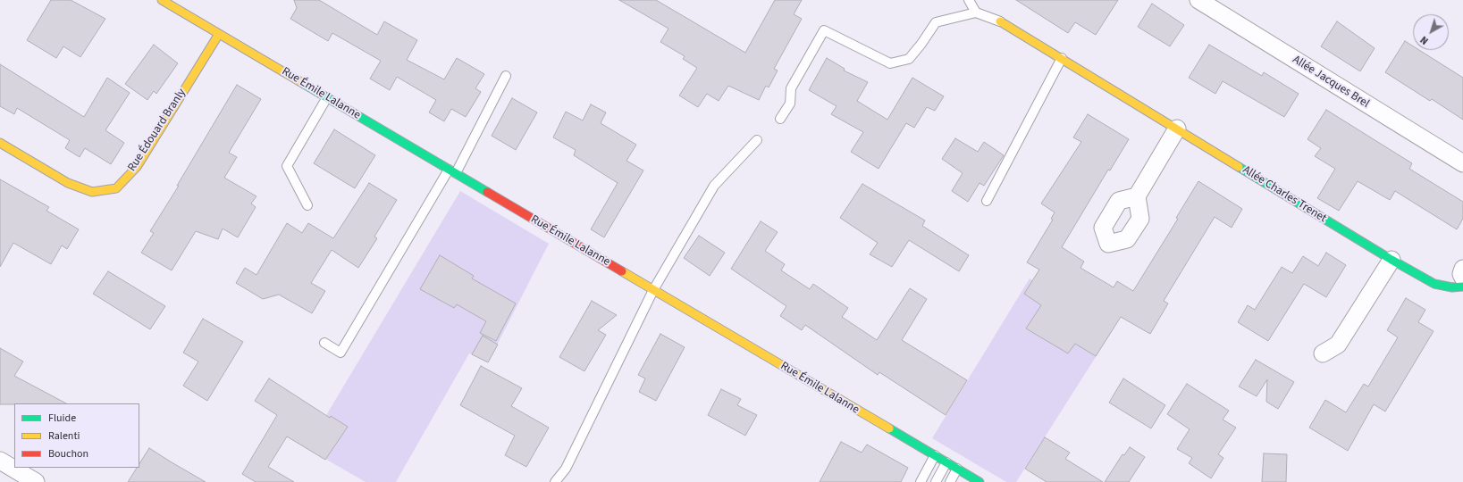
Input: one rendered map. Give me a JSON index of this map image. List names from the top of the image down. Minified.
{"streets":{"street":["Allée Jacques Brel","Rue Émile Lalanne","Rue Édouard Branly","Allée Charles Trenet"]},"crossings":[["Rue Émile Lalanne","Rue Édouard Branly"]],"legend":["Fluide","Ralenti","Bouchon"],"north":"bottom left"}
